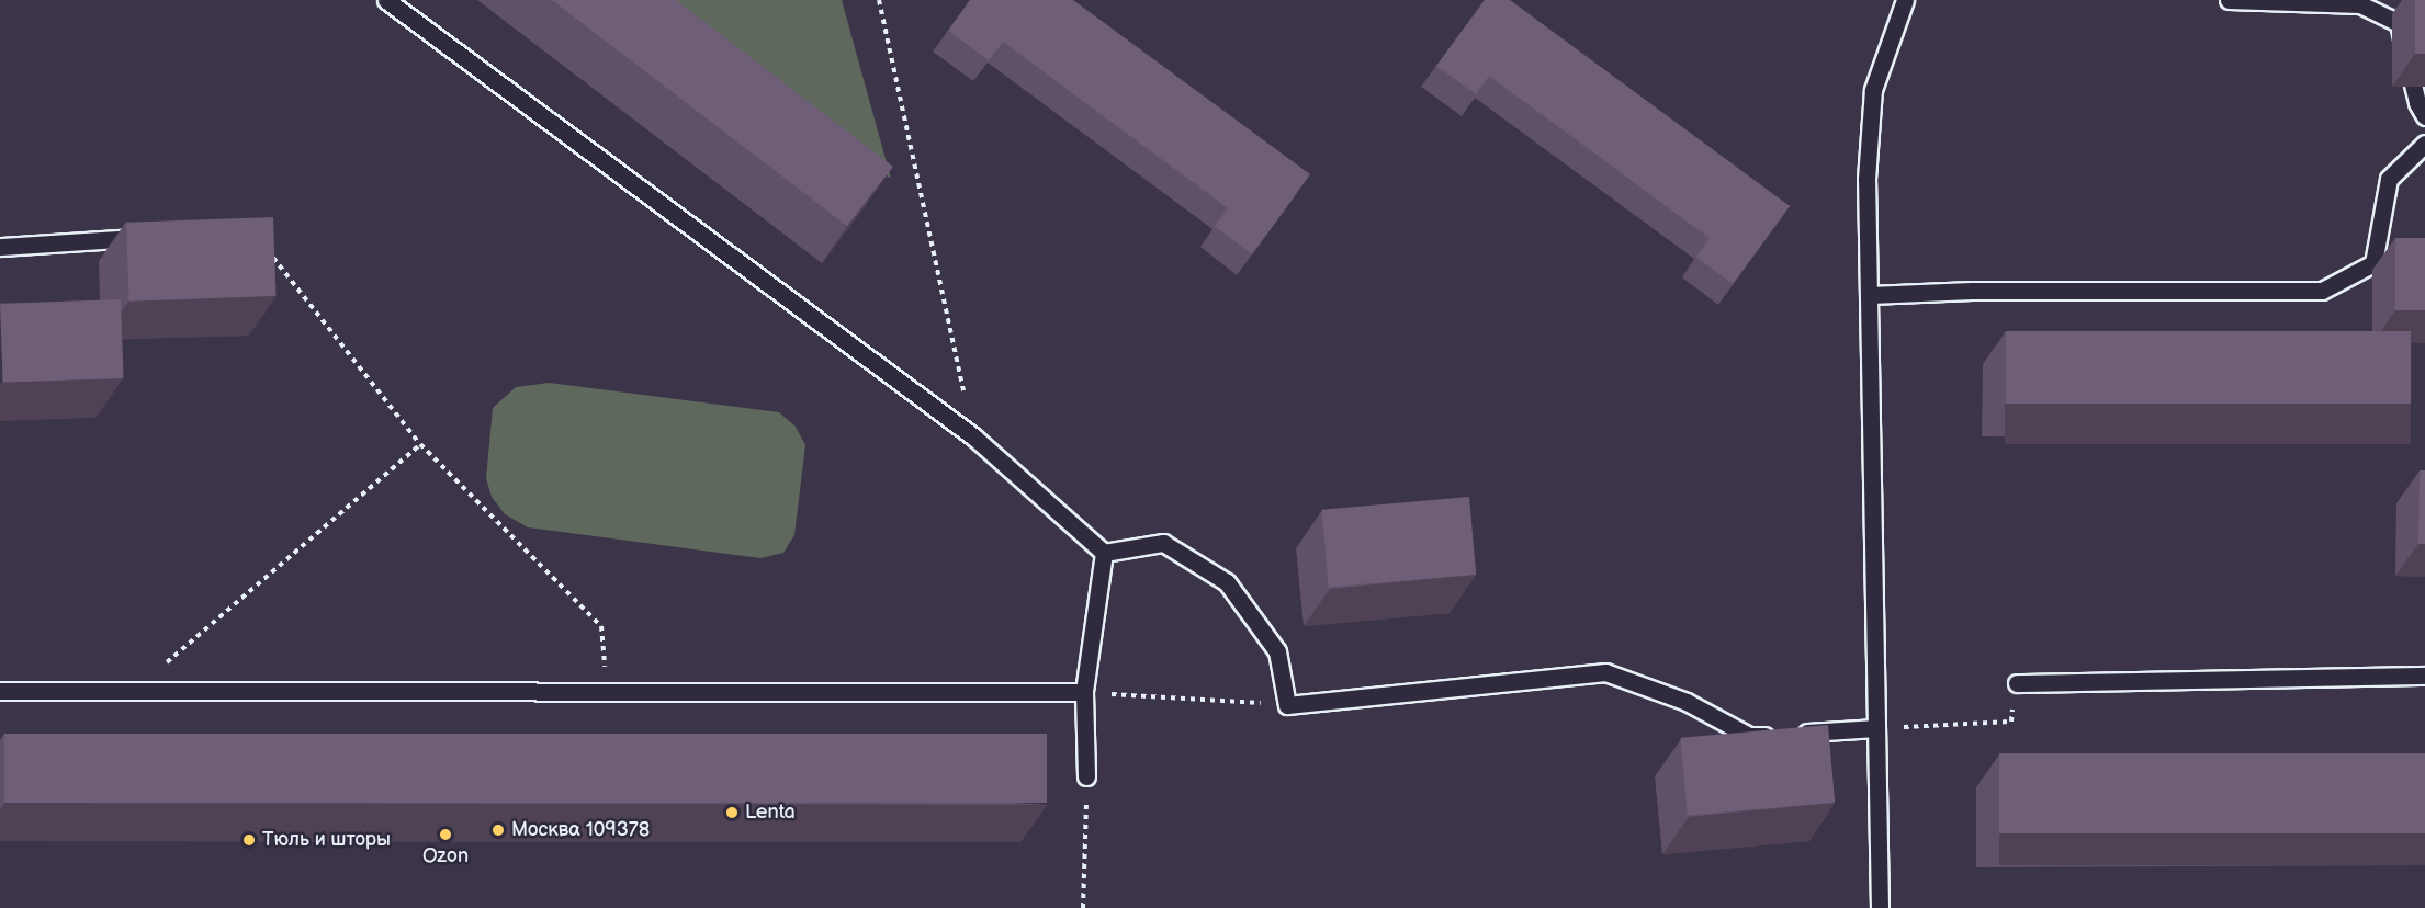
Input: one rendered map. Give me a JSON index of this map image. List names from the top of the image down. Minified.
{"places":["Lenta","Москва 109378","Ozon","Тюль и шторы"]}
